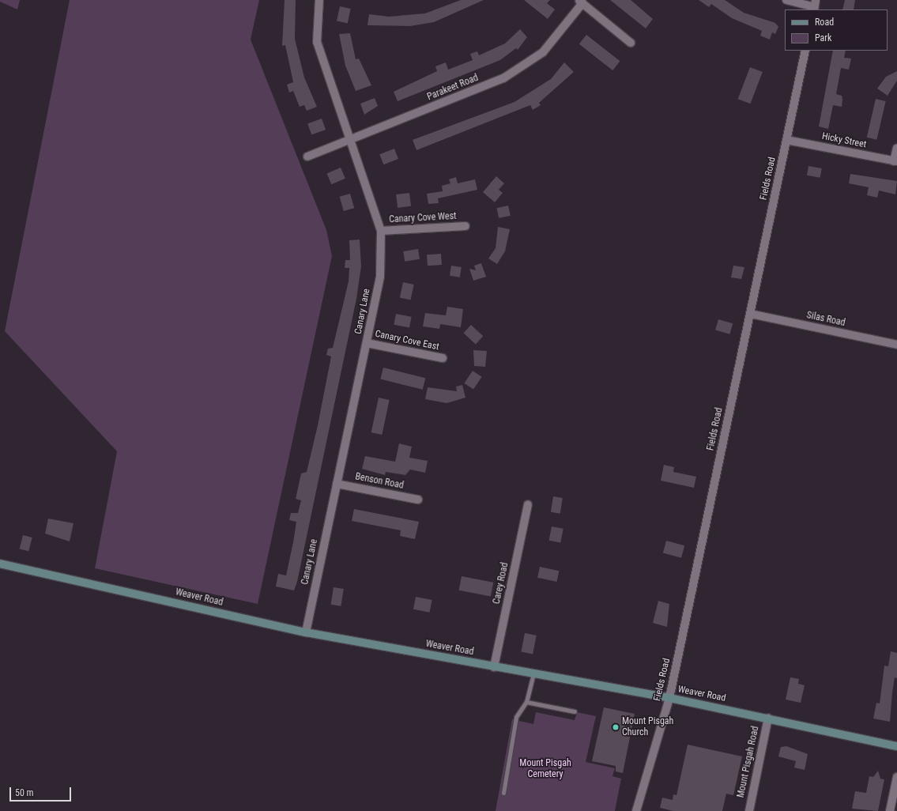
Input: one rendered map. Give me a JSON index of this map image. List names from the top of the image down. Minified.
{"streets":{"main road":["Weaver Road"],"street":["Parakeet Road","Hicky Street","Fields Road","Canary Cove West","Canary Lane","Silas Road","Canary Cove East","Benson Road","Carey Road","Mount Pisgah Road"]},"crossings":[["Parakeet Road","Canary Lane"],["Hicky Street","Fields Road"],["Fields Road","Silas Road"],["Fields Road","Weaver Road"],["Canary Cove West","Canary Lane"],["Canary Lane","Canary Cove East"],["Canary Lane","Benson Road"],["Canary Lane","Weaver Road"],["Carey Road","Weaver Road"],["Weaver Road","Mount Pisgah Road"]],"parks":["Mount Pisgah Cemetery"],"places":["Mount Pisgah Church"],"legend":["Road","Park"],"scale_bar":"50 m"}
